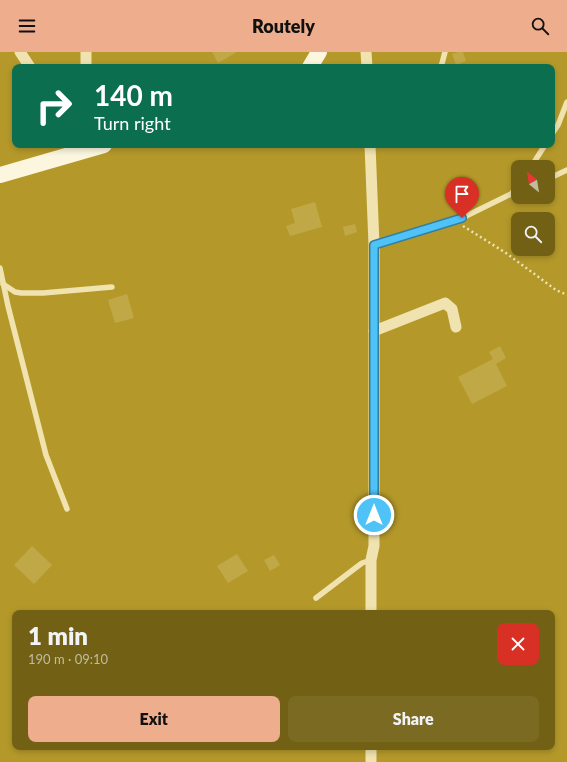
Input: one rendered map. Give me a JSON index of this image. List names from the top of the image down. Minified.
{"north":"top left","page":{"header":"Routely","turn":["140 m","Turn right"],"heading":["1 min","190 m · 09:10"],"buttons":["Exit","Share"]}}
